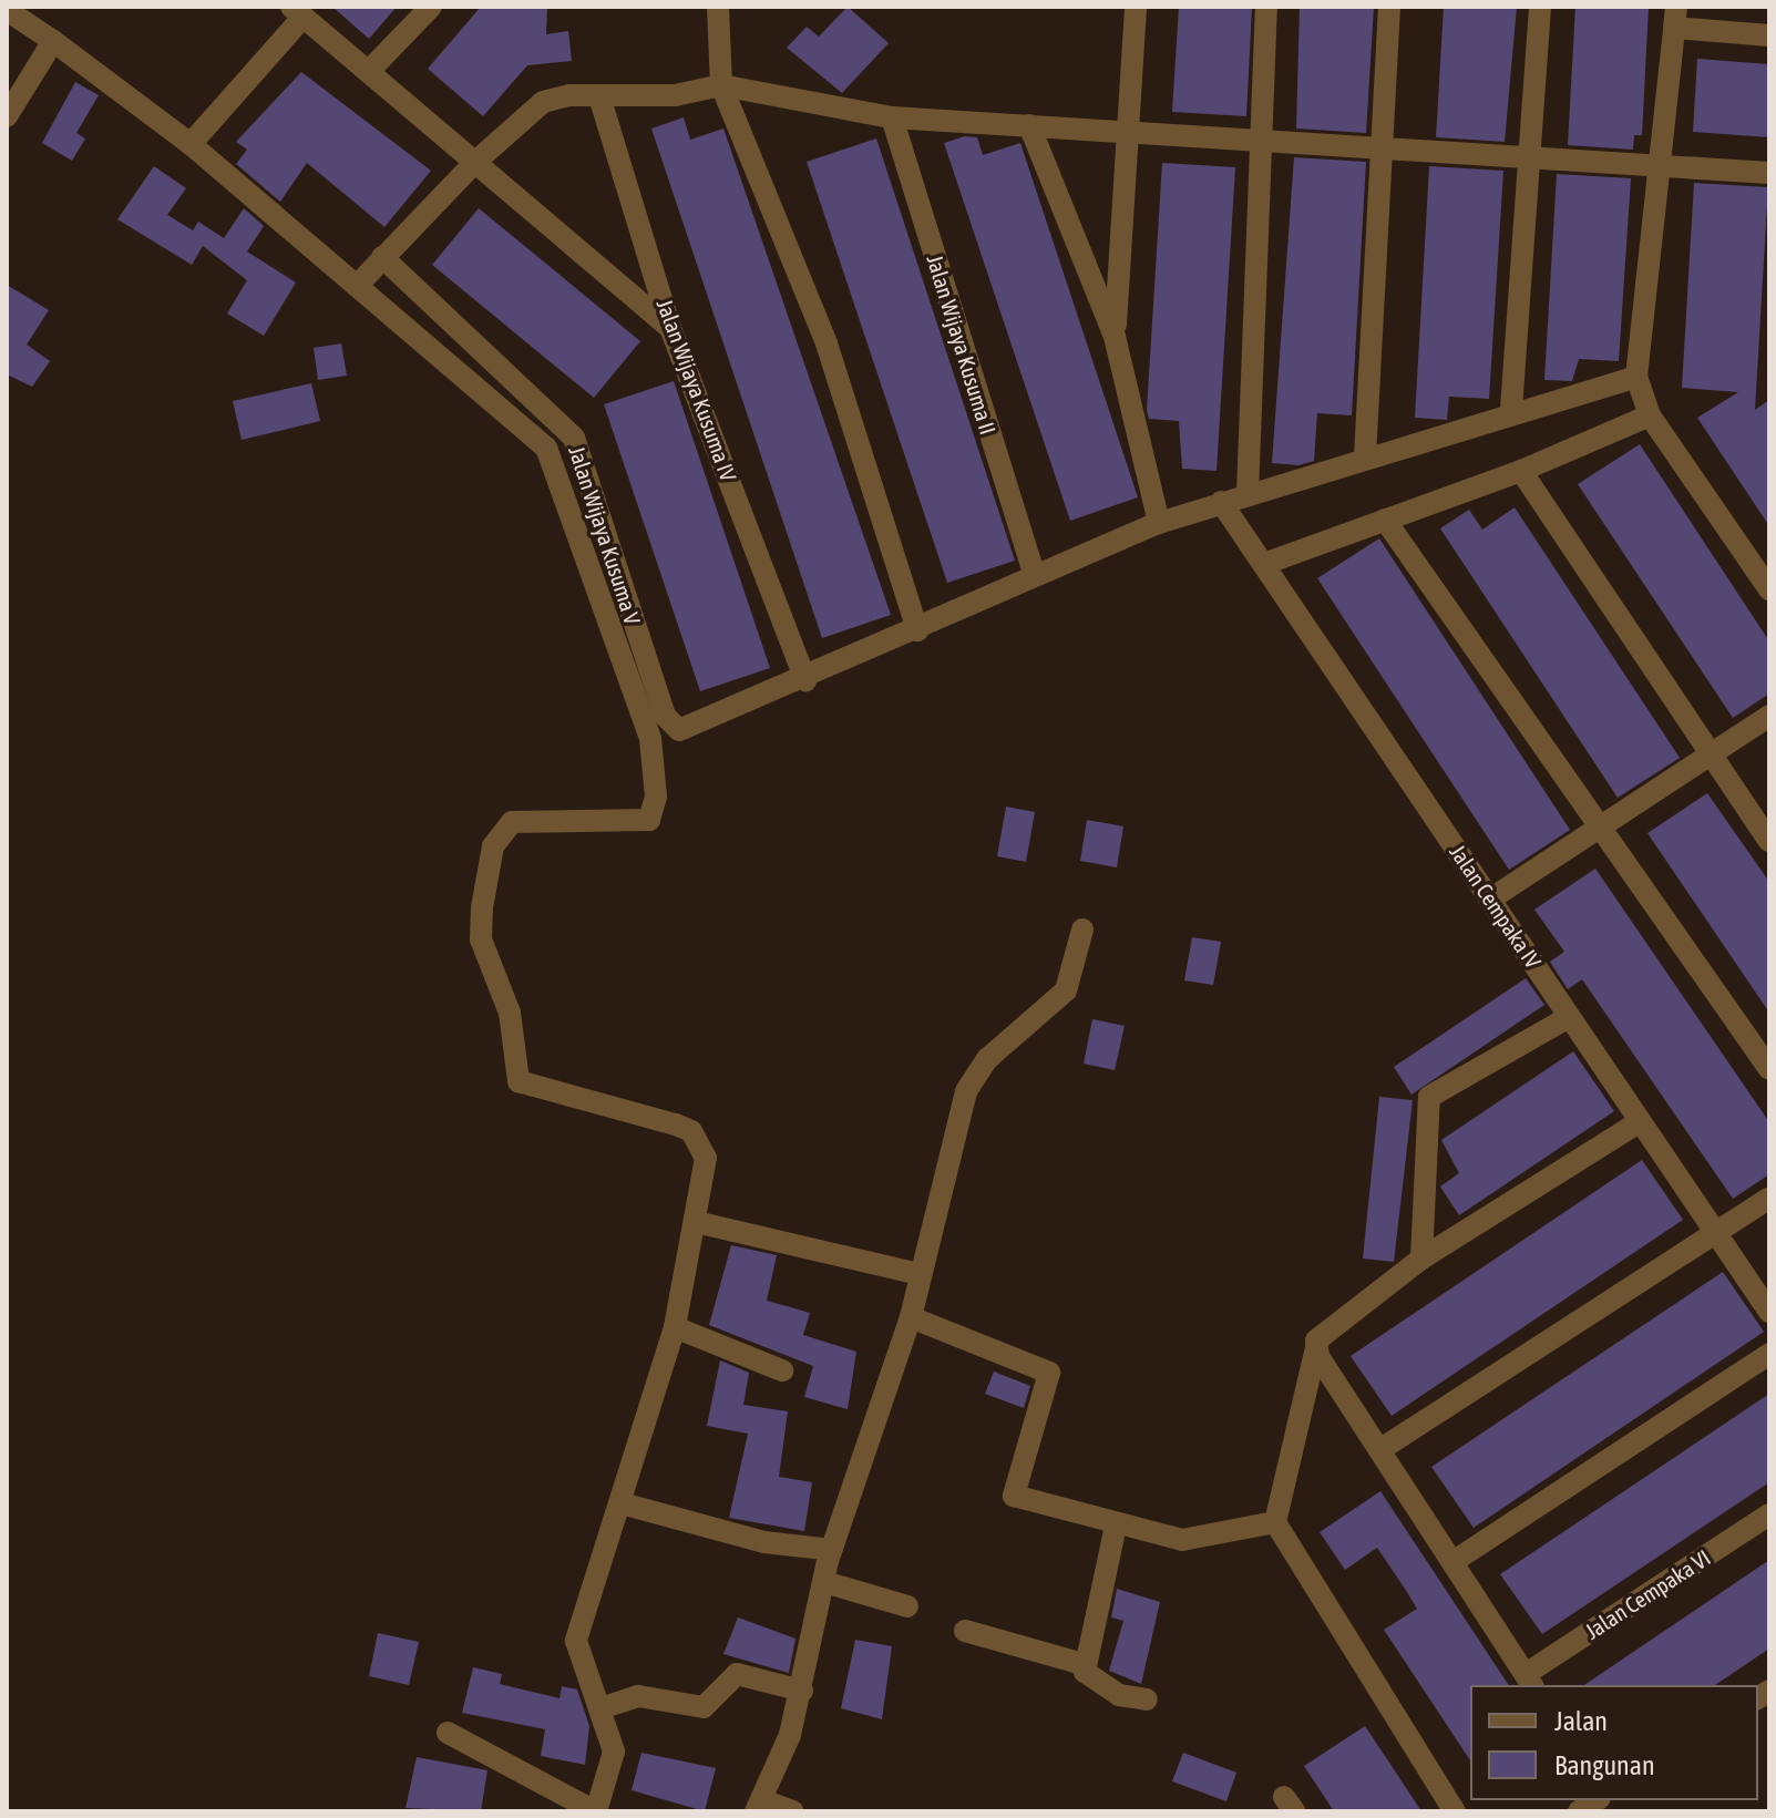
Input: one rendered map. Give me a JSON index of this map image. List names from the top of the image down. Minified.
{"streets":{"street":["Jalan Wijaya Kusuma II","Jalan Wijaya Kusuma IV","Jalan Wijaya Kusuma V","Jalan Cempaka IV","Jalan Cempaka VI"]},"crossings":[["Jalan Wijaya Kusuma IV","Jalan Wijaya Kusuma V"]],"legend":["Jalan","Bangunan"]}
